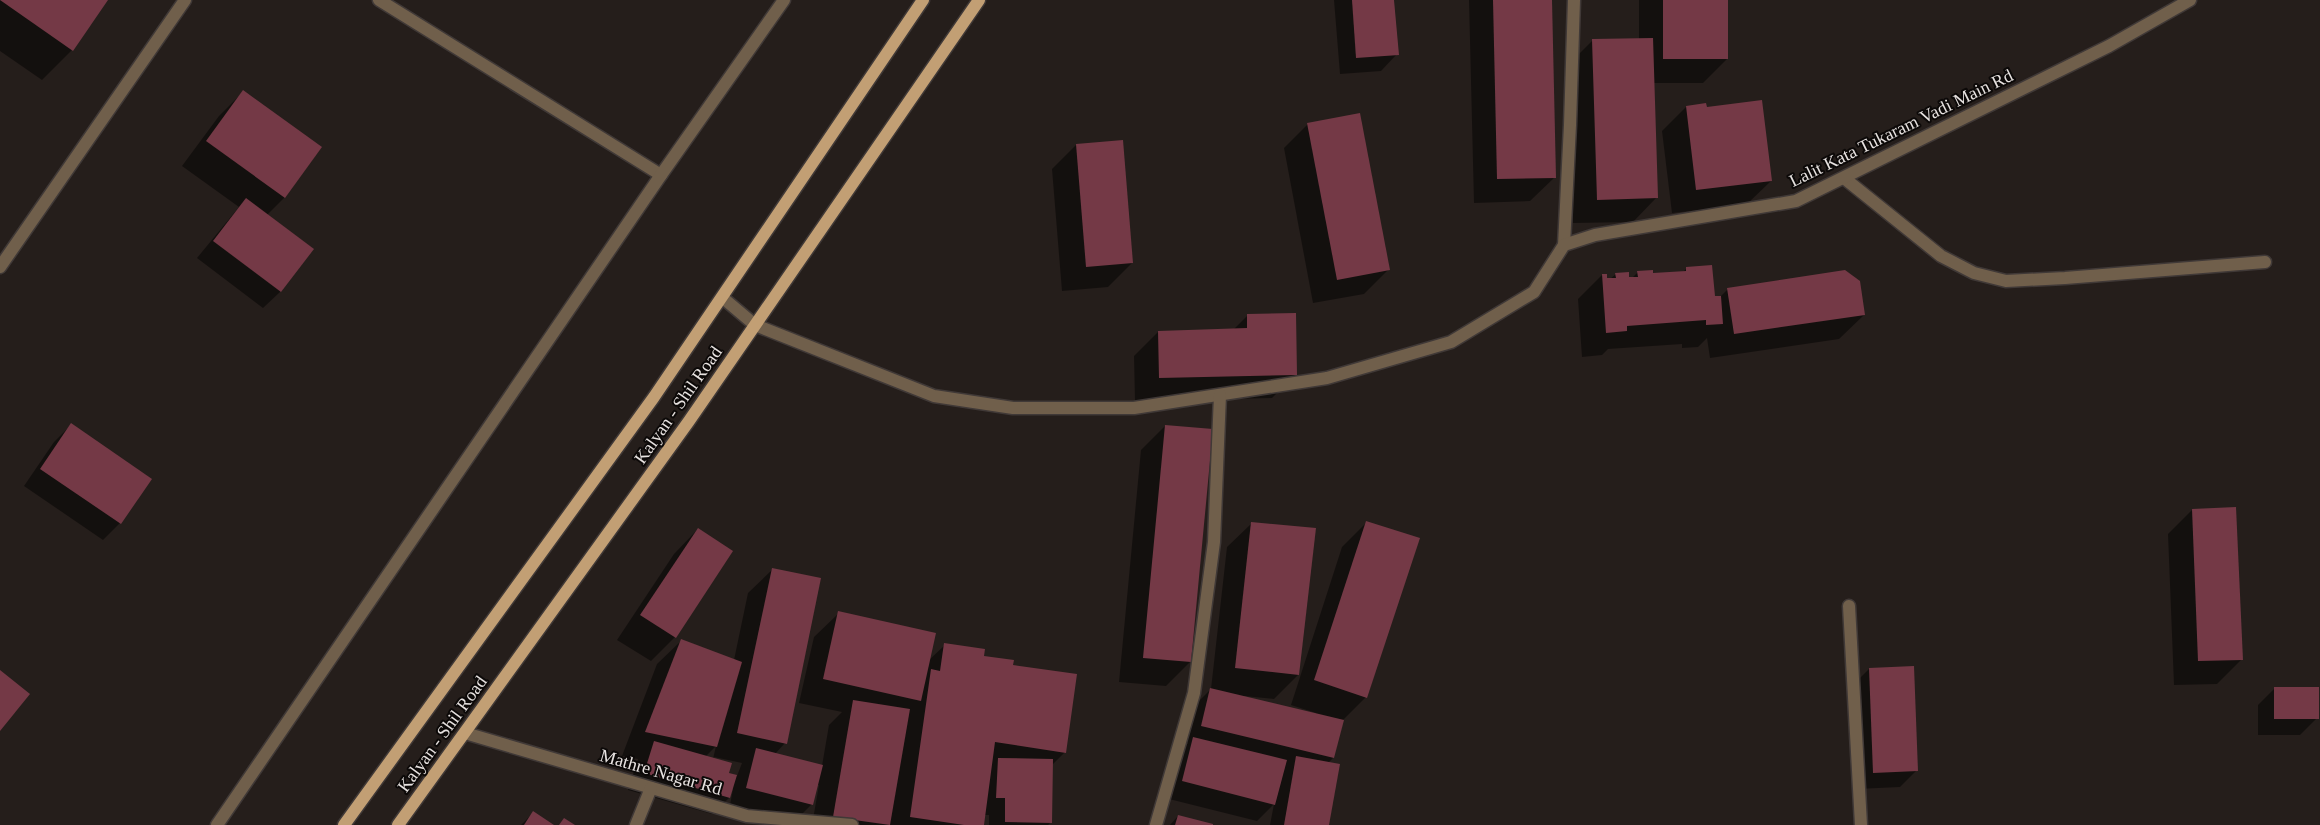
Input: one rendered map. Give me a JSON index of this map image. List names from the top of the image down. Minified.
{"streets":{"main road":["Kalyan - Shil Road"],"street":["Lalit Kata Tukaram Vadi Main Rd","Mathre Nagar Rd"]},"crossings":[["Kalyan - Shil Road","Mathre Nagar Rd"]]}
